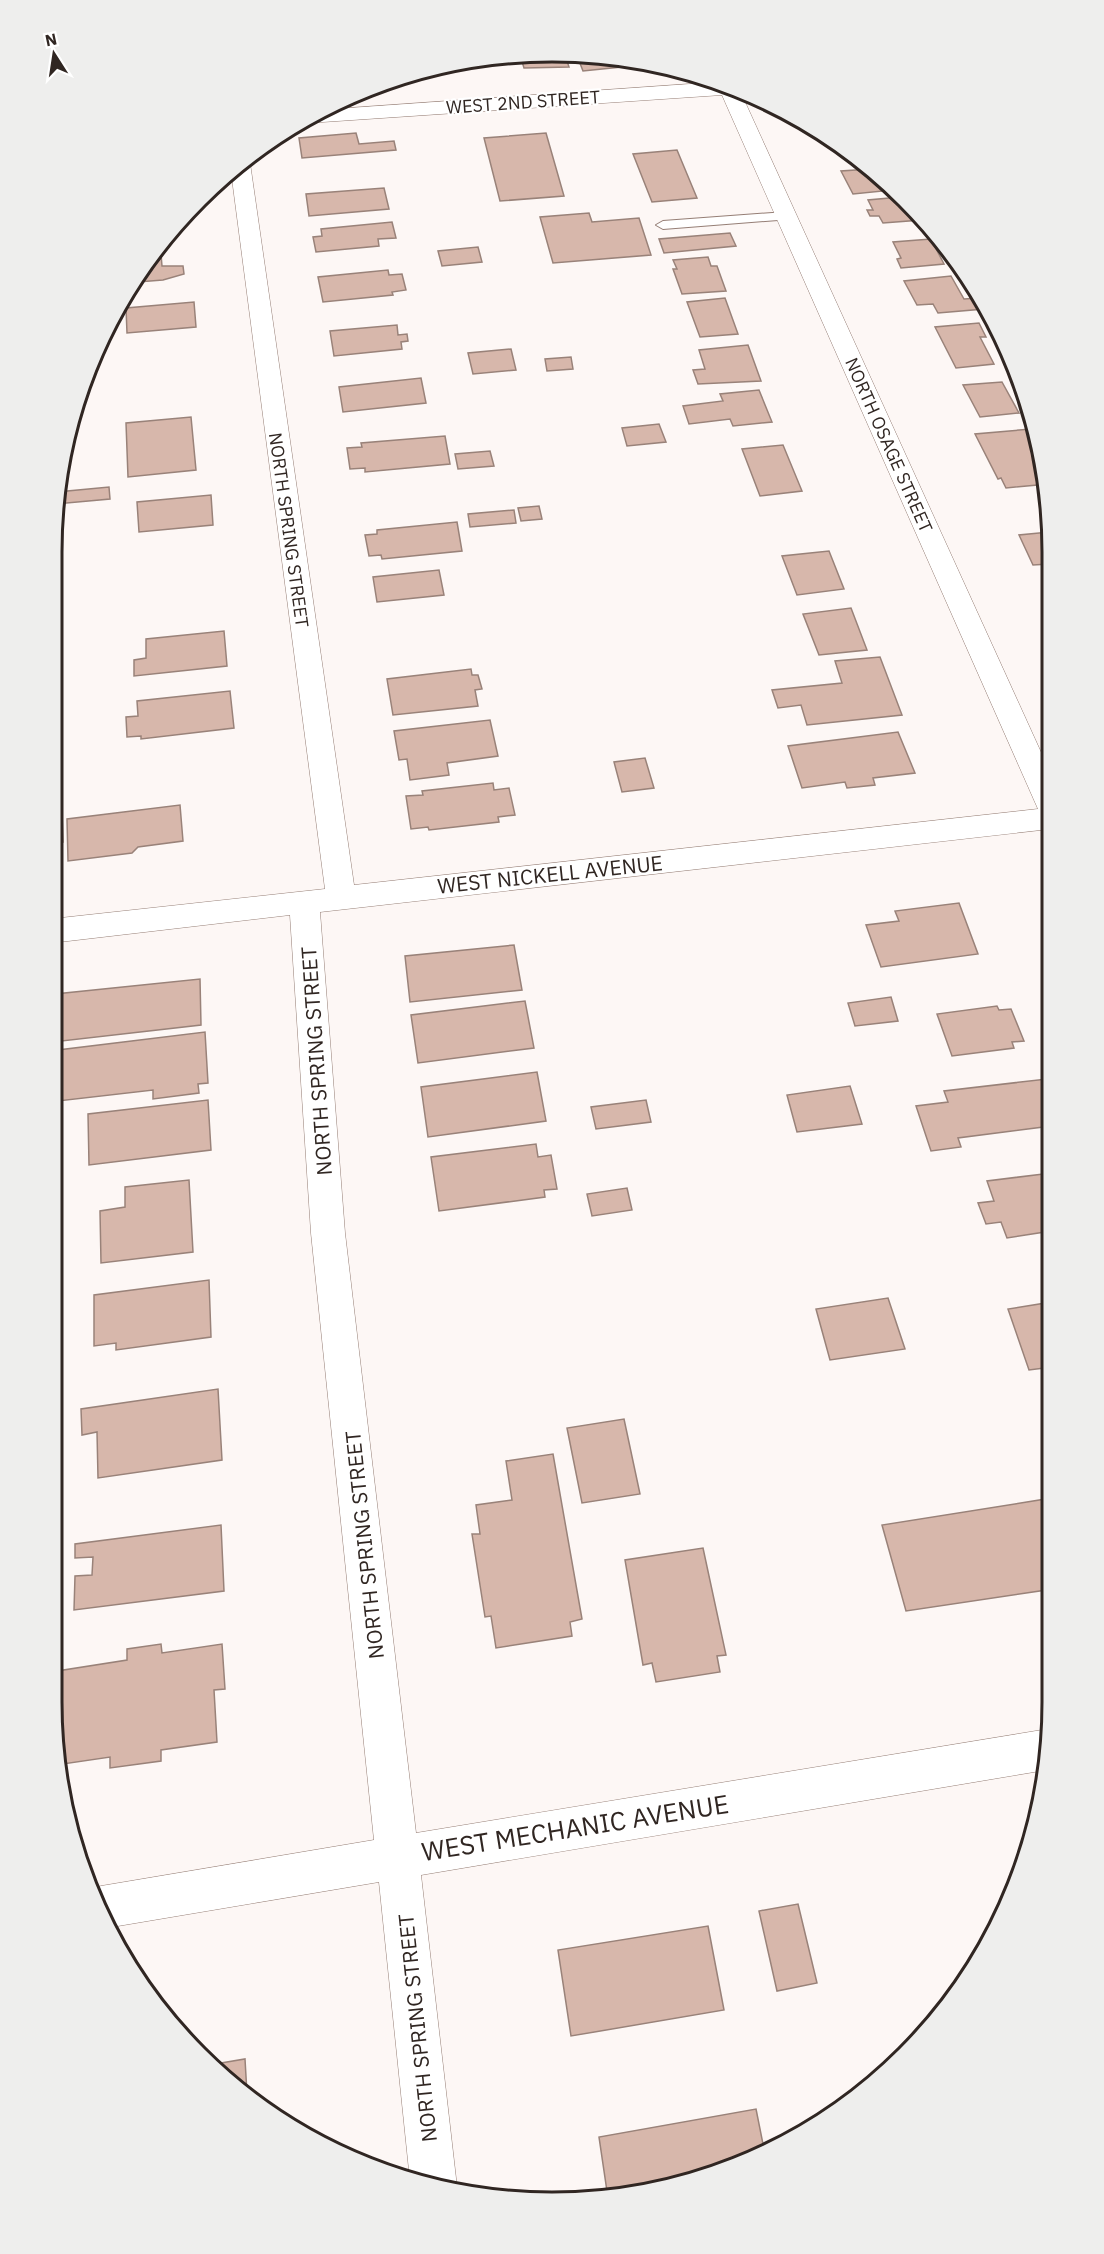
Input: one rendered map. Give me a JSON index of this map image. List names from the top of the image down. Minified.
{"streets":{"street":["WEST 2ND STREET","NORTH OSAGE STREET","NORTH SPRING STREET","WEST NICKELL AVENUE","WEST MECHANIC AVENUE"]},"crossings":[["NORTH SPRING STREET","WEST NICKELL AVENUE"],["NORTH SPRING STREET","WEST MECHANIC AVENUE"]],"north":"top"}
